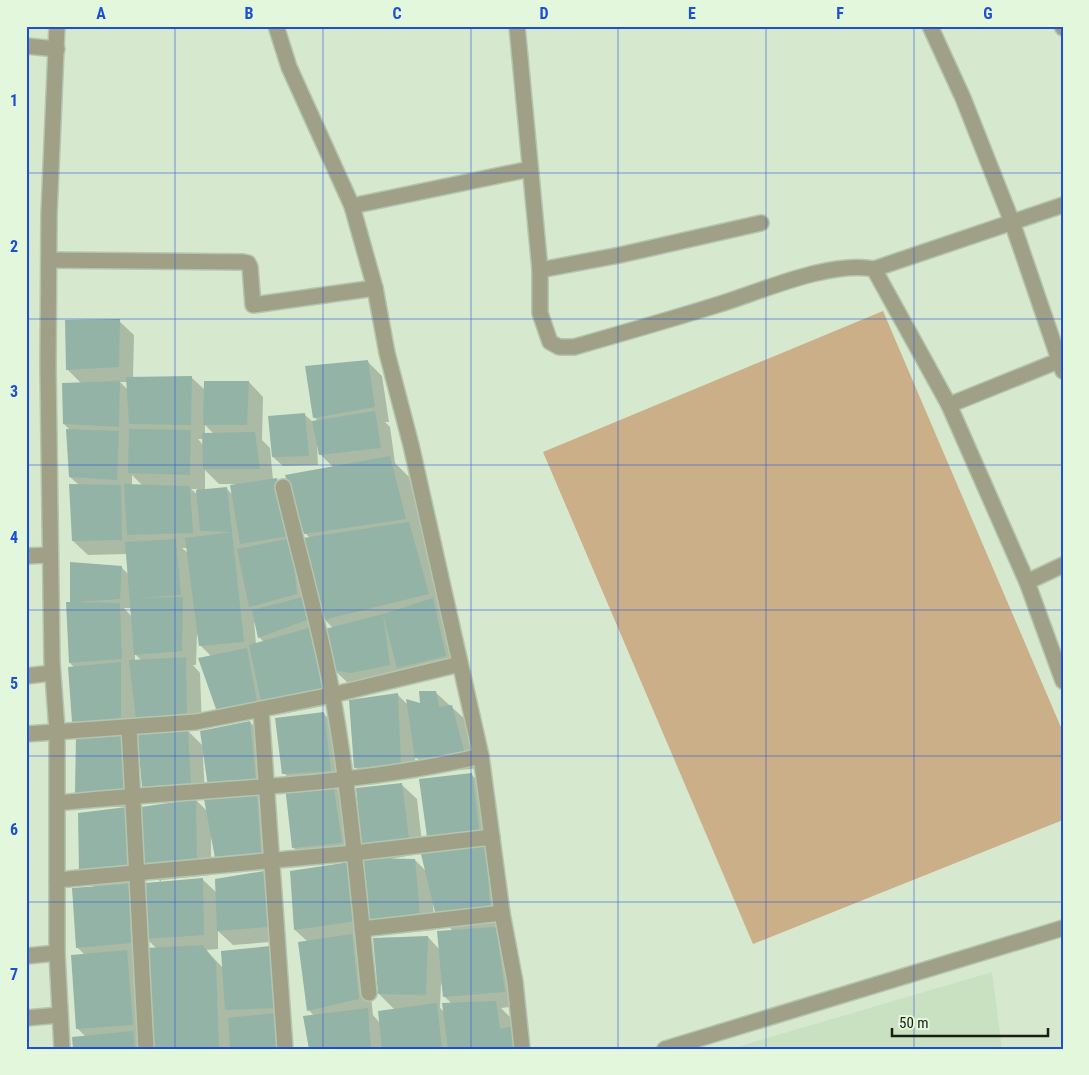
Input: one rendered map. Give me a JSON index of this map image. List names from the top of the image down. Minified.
{"scale_bar":"50 m","grid":{"columns":["A","B","C","D","E","F","G"],"rows":["1","2","3","4","5","6","7"]}}
